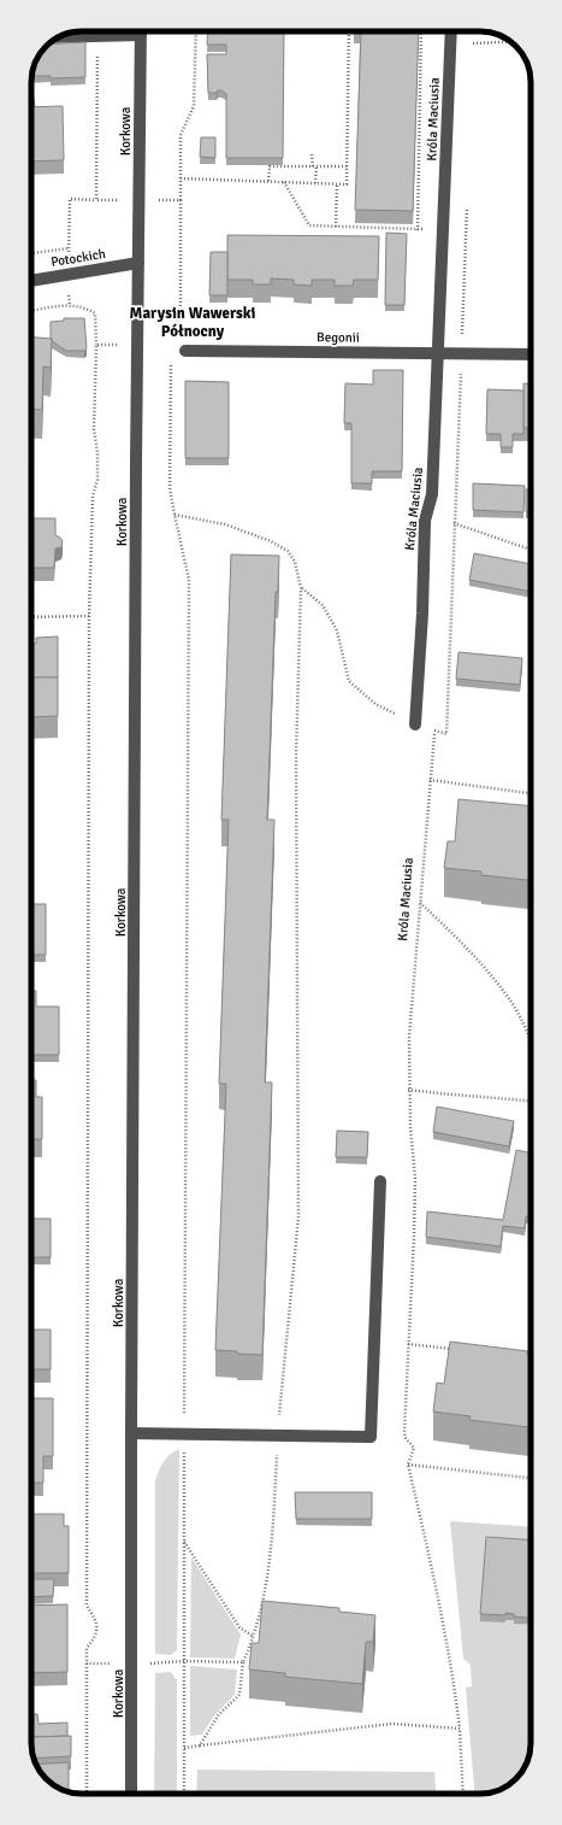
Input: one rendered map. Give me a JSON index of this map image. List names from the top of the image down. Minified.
{"streets":{"street":["Króla Maciusia","Korkowa","Potockich","Begonii"]},"crossings":[["Króla Maciusia","Begonii"],["Korkowa","Potockich"]],"districts":["Marysin Wawerski Północny"]}
